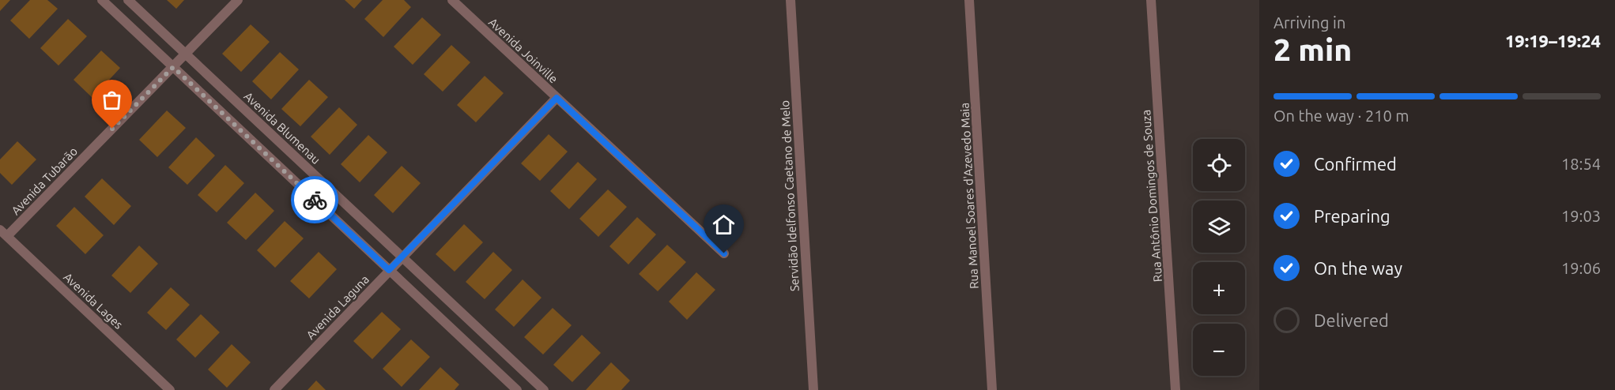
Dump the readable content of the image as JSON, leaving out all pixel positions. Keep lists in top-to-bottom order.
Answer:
{
  "streets": {
    "street": [
      "Avenida Joinville",
      "Avenida Blumenau",
      "Avenida Tubarão",
      "Servidão Idelfonso Caetano de Melo",
      "Rua Manoel Soares d'Azevedo Maia",
      "Rua Antônio Domingos de Souza",
      "Avenida Lages",
      "Avenida Laguna"
    ]
  },
  "crossings": [
    ["Avenida Joinville", "Avenida Laguna"],
    ["Avenida Blumenau", "Avenida Tubarão"],
    ["Avenida Blumenau", "Avenida Laguna"],
    ["Avenida Tubarão", "Avenida Lages"]
  ],
  "page": {
    "heading": ["2 min", "Arriving in", "19:19–19:24"],
    "bar": "On the way · 210 m",
    "list": [
      ["Confirmed", "18:54"],
      ["Preparing", "19:03"],
      ["On the way", "19:06"],
      "Delivered"
    ],
    "map_buttons": ["+", "−"]
  }
}
